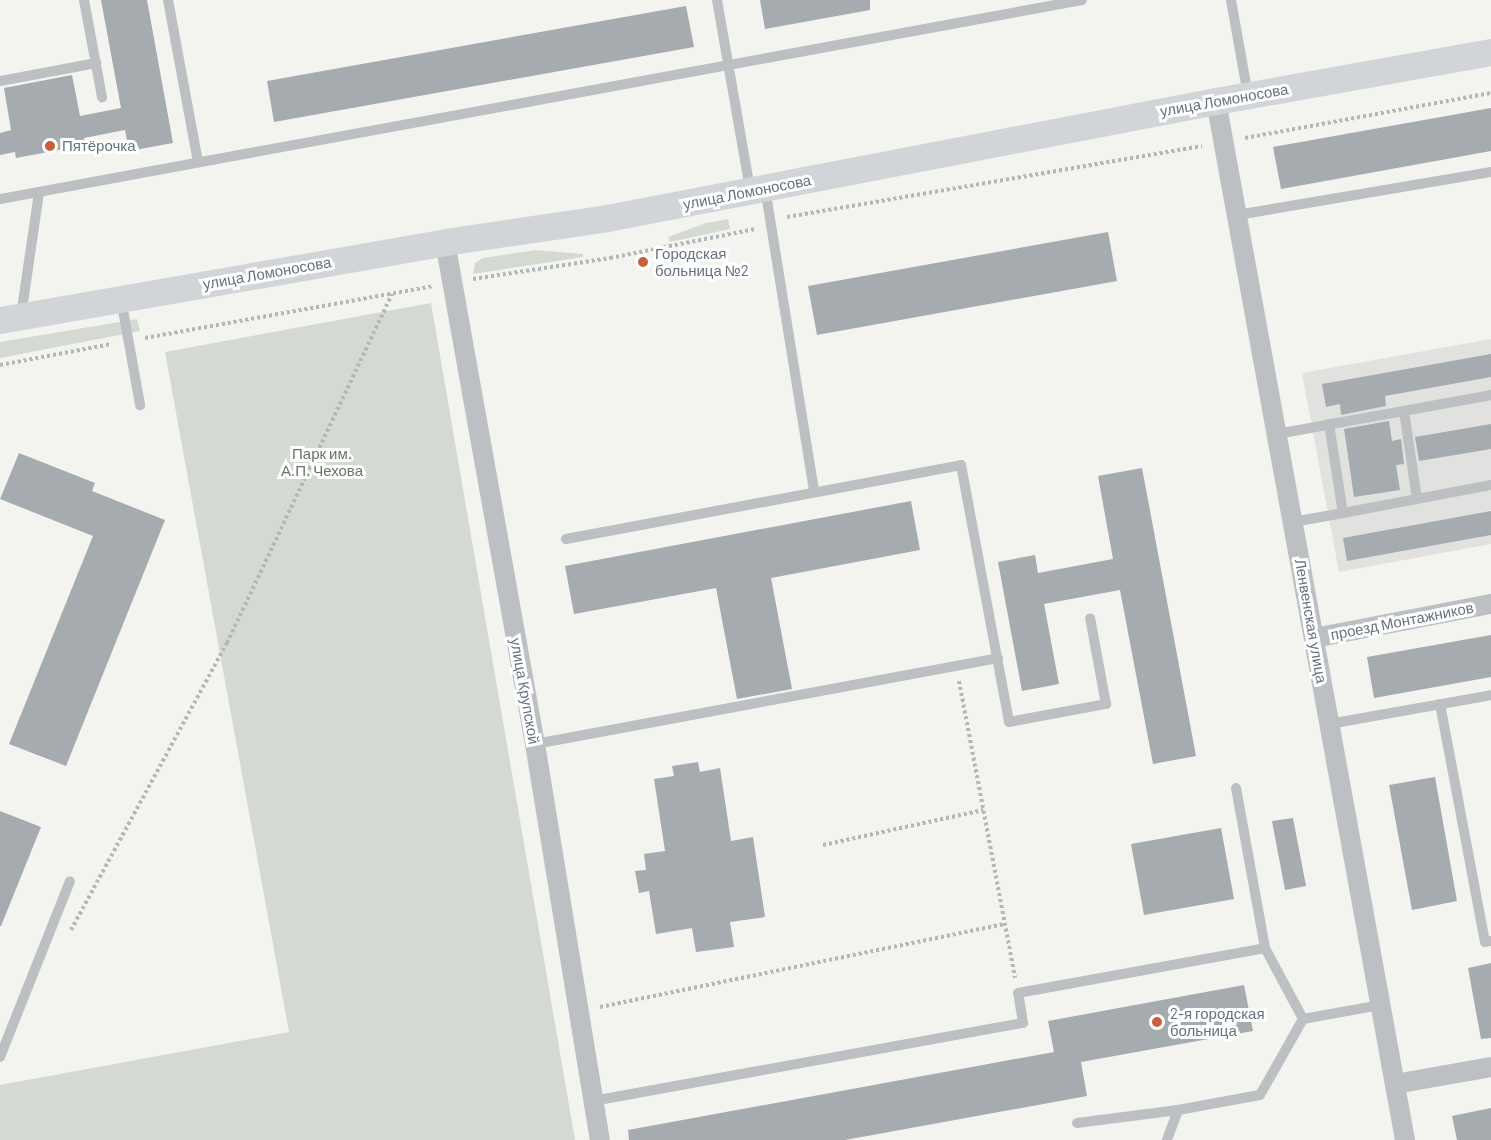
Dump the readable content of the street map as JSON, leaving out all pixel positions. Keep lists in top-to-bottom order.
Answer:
{
  "streets": {
    "main road": ["улица Ломоносова"],
    "street": ["Ленвенская улица", "проезд Монтажников", "улица Крупской"]
  },
  "crossings": [
    ["улица Ломоносова", "Ленвенская улица"],
    ["улица Ломоносова", "улица Крупской"],
    ["Ленвенская улица", "проезд Монтажников"]
  ],
  "parks": ["Парк им. А.П. Чехова"],
  "places": ["Пятёрочка", "Городская больница №2", "2-я городская больница"]
}
